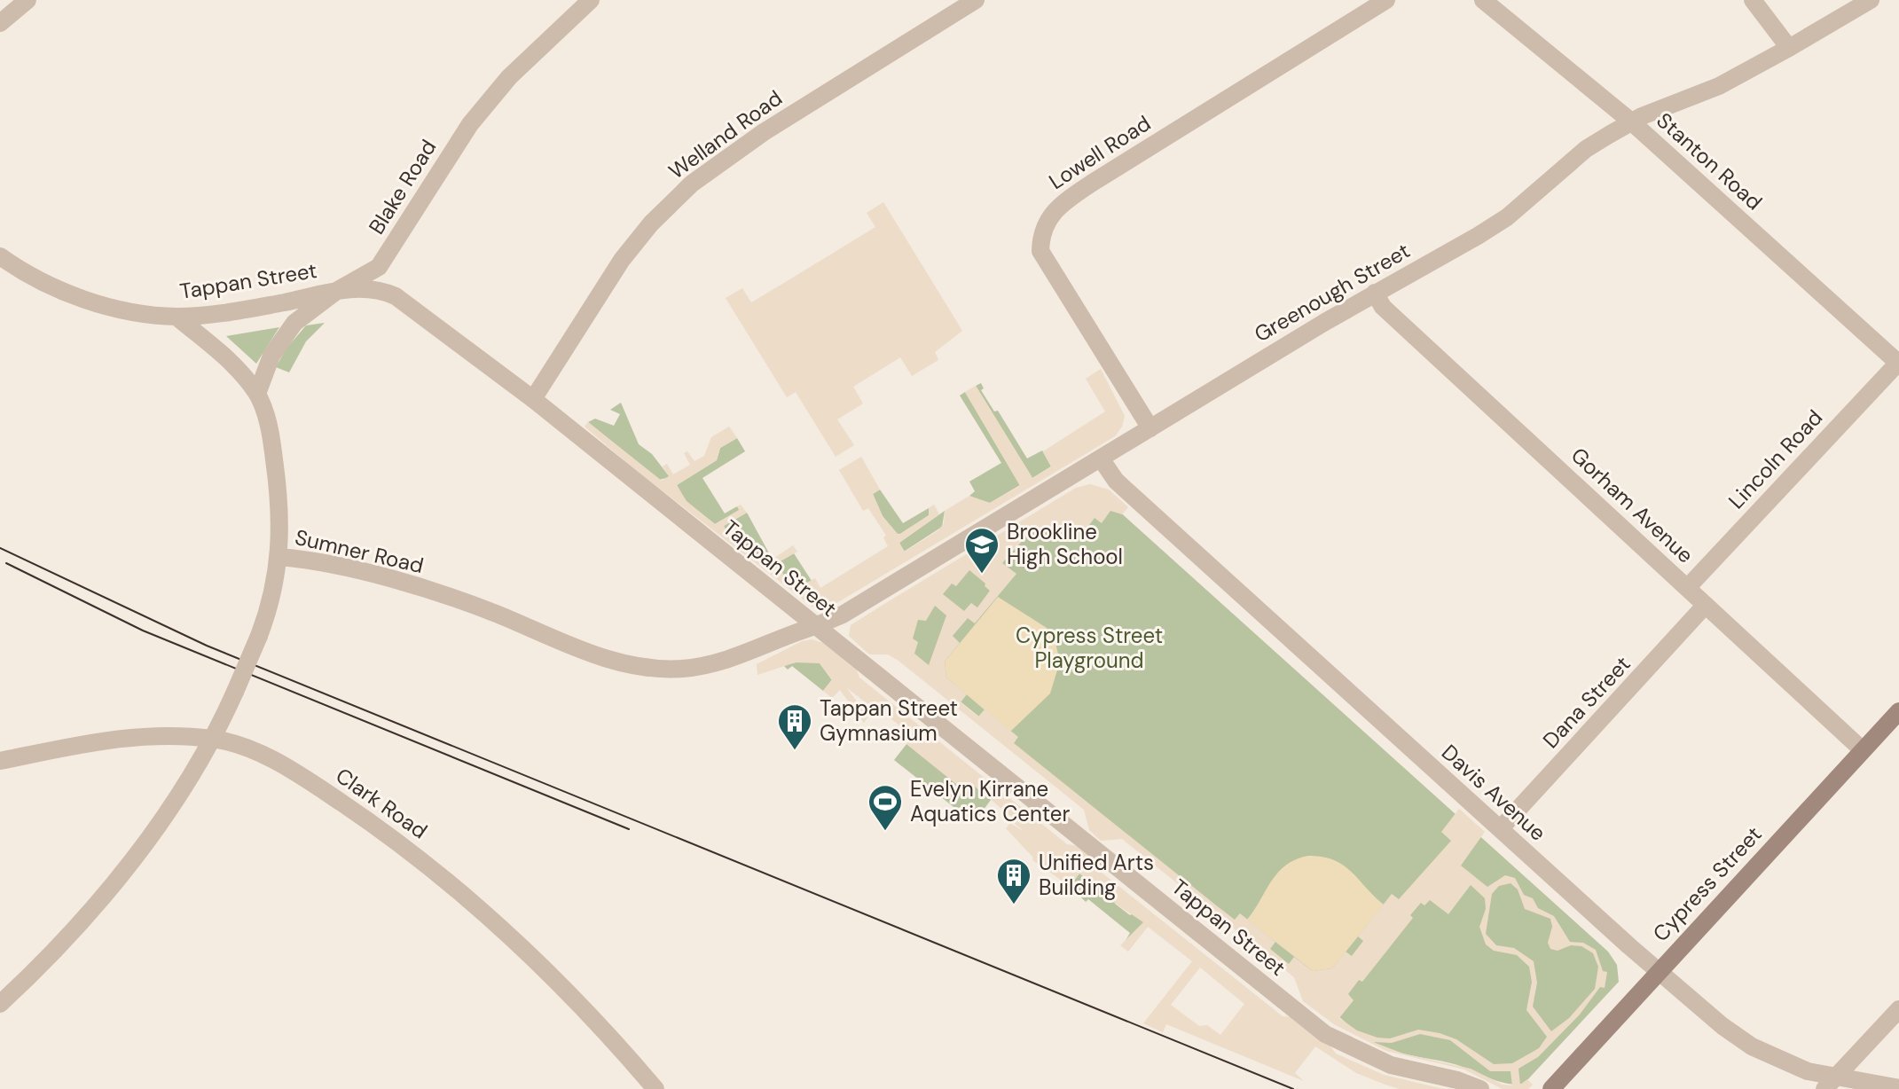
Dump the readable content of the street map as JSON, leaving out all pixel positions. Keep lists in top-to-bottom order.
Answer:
{
  "streets": {
    "main road": ["Cypress Street"],
    "street": [
      "Welland Road",
      "Lowell Road",
      "Stanton Road",
      "Blake Road",
      "Tappan Street",
      "Greenough Street",
      "Lincoln Road",
      "Gorham Avenue",
      "Sumner Road",
      "Dana Street",
      "Davis Avenue",
      "Clark Road"
    ]
  },
  "crossings": [
    ["Welland Road", "Tappan Street"],
    ["Lowell Road", "Greenough Street"],
    ["Stanton Road", "Greenough Street"],
    ["Stanton Road", "Lincoln Road"],
    ["Blake Road", "Tappan Street"],
    ["Tappan Street", "Greenough Street"],
    ["Tappan Street", "Sumner Road"],
    ["Greenough Street", "Gorham Avenue"],
    ["Greenough Street", "Sumner Road"],
    ["Greenough Street", "Davis Avenue"],
    ["Lincoln Road", "Gorham Avenue"],
    ["Gorham Avenue", "Dana Street"],
    ["Gorham Avenue", "Cypress Street"],
    ["Sumner Road", "Clark Road"],
    ["Dana Street", "Davis Avenue"],
    ["Davis Avenue", "Cypress Street"]
  ],
  "parks": ["Cypress Street Playground"],
  "places": {
    "school or university": ["Brookline High School"],
    "building": ["Tappan Street Gymnasium", "Unified Arts Building"],
    "sports": ["Evelyn Kirrane Aquatics Center"]
  }
}
